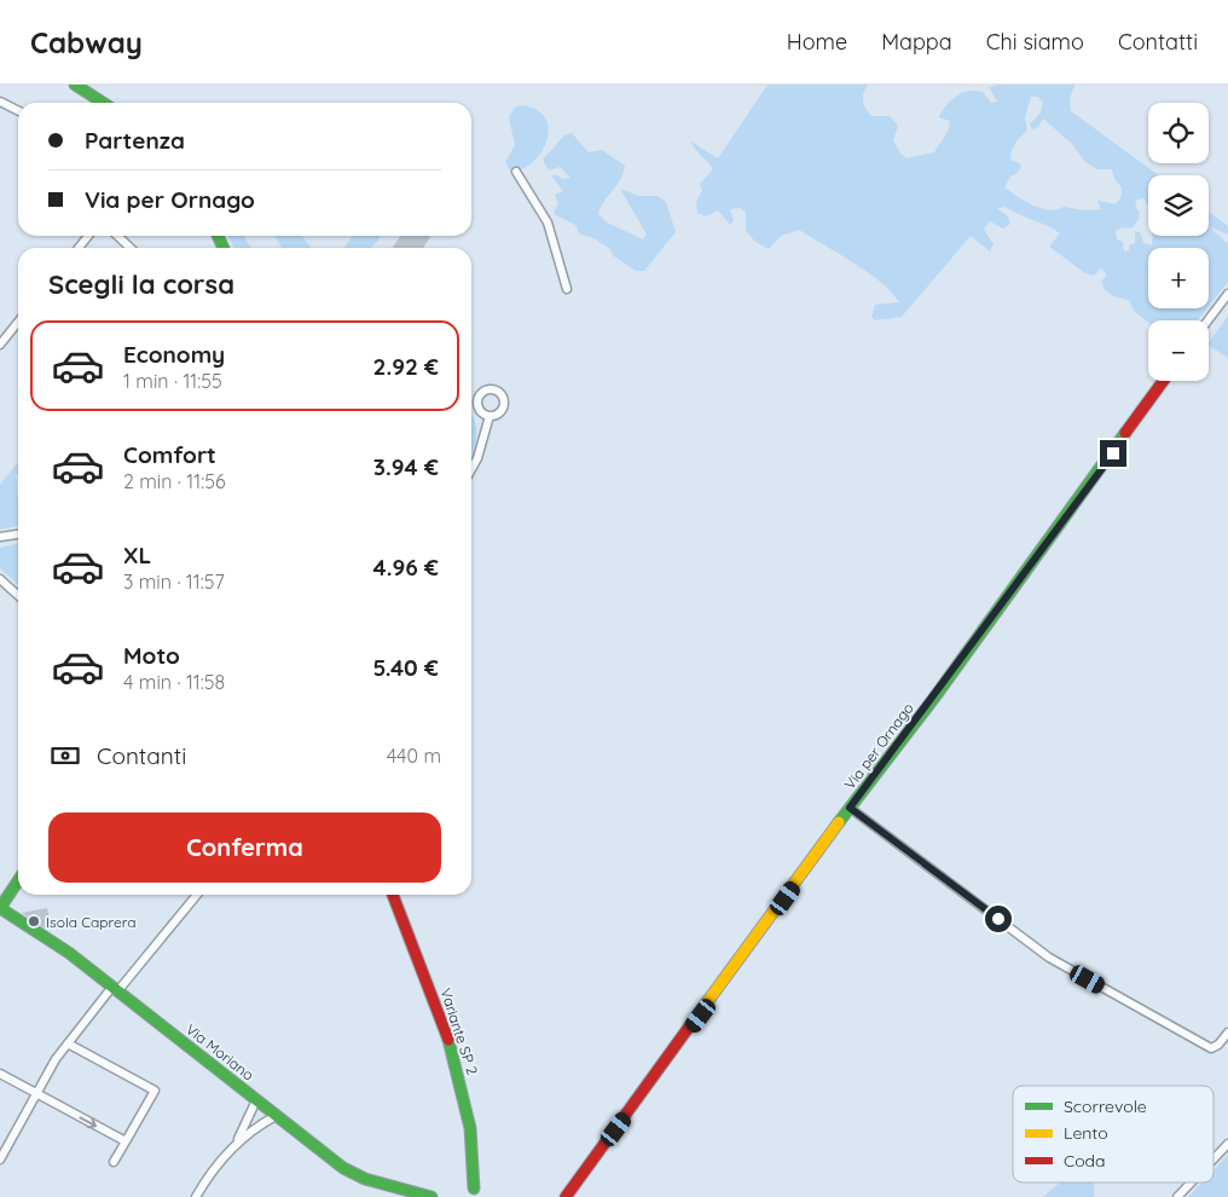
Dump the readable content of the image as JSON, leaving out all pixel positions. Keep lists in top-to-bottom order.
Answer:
{
  "streets": {
    "street": ["Via per Ornago", "Variante SP 2", "Via Moriano"]
  },
  "places": ["Isola Caprera"],
  "legend": ["Scorrevole", "Lento", "Coda"],
  "page": {
    "header": "Cabway",
    "nav": [
      "Home",
      "Mappa",
      "Chi siamo",
      "Contatti"
    ],
    "map_buttons": ["+", "−"],
    "banner": ["Partenza", "Via per Ornago"],
    "heading": "Scegli la corsa",
    "list": [
      {
        "name": "Economy",
        "note": "1 min · 11:55",
        "value": "2.92 €"
      },
      {
        "name": "Comfort",
        "note": "2 min · 11:56",
        "value": "3.94 €"
      },
      {
        "name": "XL",
        "note": "3 min · 11:57",
        "value": "4.96 €"
      },
      {
        "name": "Moto",
        "note": "4 min · 11:58",
        "value": "5.40 €"
      }
    ],
    "pay": ["Contanti", "440 m"],
    "buttons": "Conferma"
  }
}
